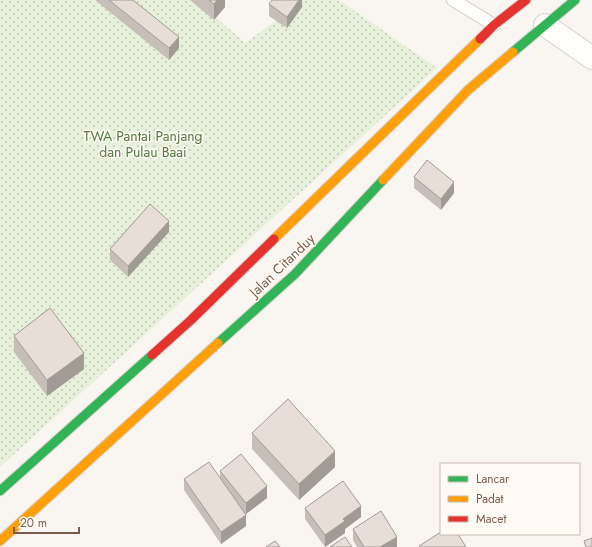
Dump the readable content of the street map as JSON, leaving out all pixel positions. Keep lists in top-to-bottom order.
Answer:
{
  "streets": {
    "main road": ["Jalan Citanduy"]
  },
  "parks": ["TWA Pantai Panjang dan Pulau Baai"],
  "legend": ["Lancar", "Padat", "Macet"],
  "scale_bar": "20 m"
}
